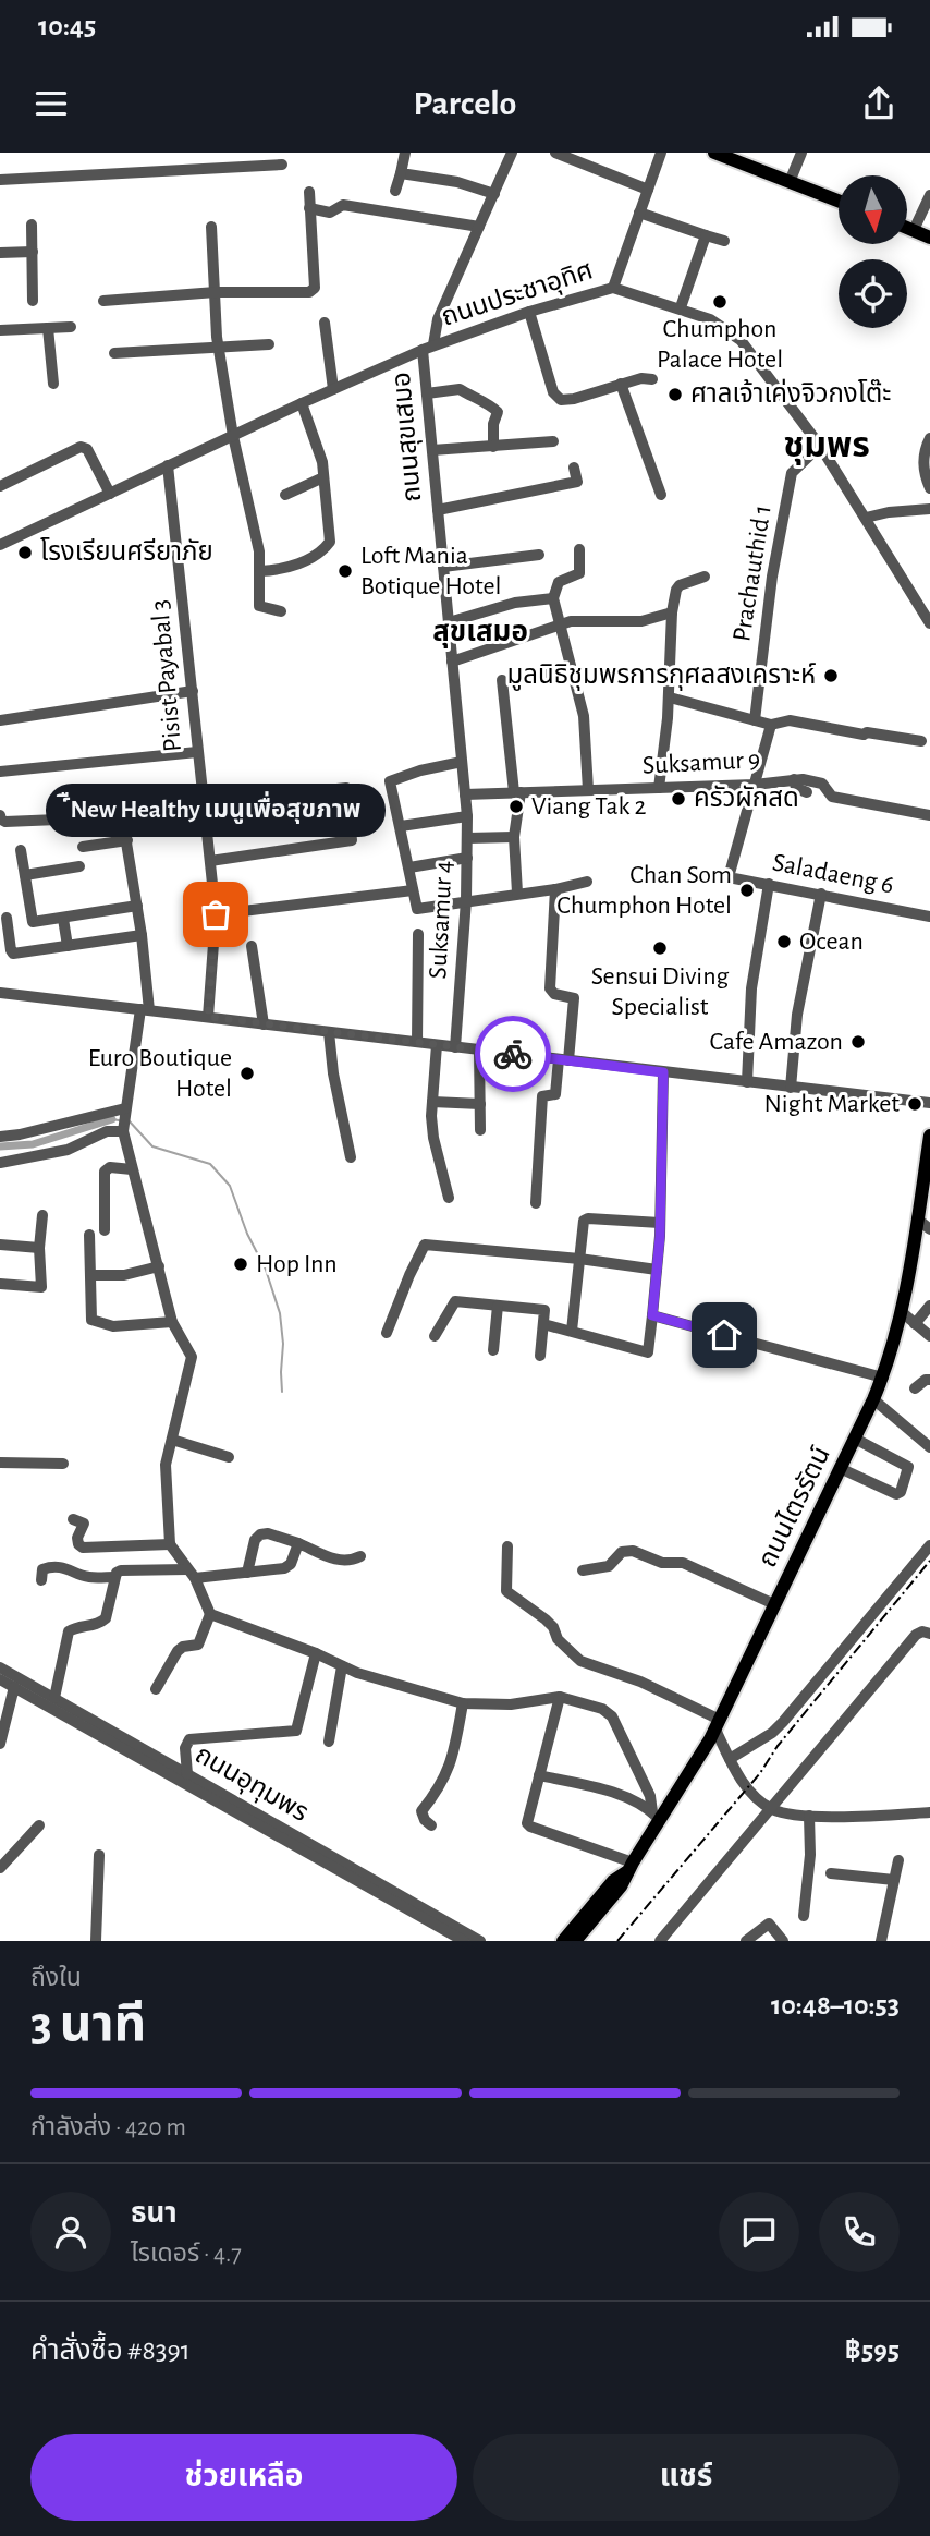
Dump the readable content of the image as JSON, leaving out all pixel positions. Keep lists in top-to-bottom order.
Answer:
{
  "streets": {
    "main road": ["ถนนไตรรัตน์"],
    "street": [
      "ถนนประชาอุทิศ",
      "ถนนสุขเสมอ",
      "Prachauthid 1",
      "Pisist Payabal 3",
      "Suksamur 9",
      "Saladaeng 6",
      "Suksamur 4",
      "ถนนอุทุมพร"
    ]
  },
  "crossings": [
    ["ถนนประชาอุทิศ", "ถนนสุขเสมอ"],
    ["ถนนประชาอุทิศ", "Prachauthid 1"],
    ["ถนนประชาอุทิศ", "Pisist Payabal 3"],
    ["ถนนสุขเสมอ", "Suksamur 9"],
    ["ถนนสุขเสมอ", "Suksamur 4"],
    ["Suksamur 9", "Saladaeng 6"],
    ["Suksamur 9", "Suksamur 4"]
  ],
  "districts": ["ชุมพร", "สุขเสมอ"],
  "places": [
    "Chumphon Palace Hotel",
    "ศาลเจ้าเค่งจิวกงโต๊ะ",
    "โรงเรียนศรียาภัย",
    "Loft Mania Botique Hotel",
    "มูลนิธิชุมพรการกุศลสงเคราะห์",
    "ครัวผักสด",
    "Viang Tak 2",
    "Chan Som Chumphon Hotel",
    "์ืNew Healthy เมนูเพื่อสุขภาพ",
    "Ocean",
    "Sensui Diving Specialist",
    "Cafe Amazon",
    "Euro Boutique Hotel",
    "Night Market",
    "Hop Inn"
  ],
  "north": "bottom",
  "page": {
    "status": "10:45",
    "header": "Parcelo",
    "bubble": "์ืNew Healthy เมนูเพื่อสุขภาพ",
    "heading": ["3 นาที", "ถึงใน", "10:48–10:53"],
    "panel": [
      "ธนา",
      "ไรเดอร์ · 4.7",
      "คำสั่งซื้อ #8391",
      "฿595"
    ],
    "bar": "กำลังส่ง · 420 m",
    "buttons": ["ช่วยเหลือ", "แชร์"]
  }
}
